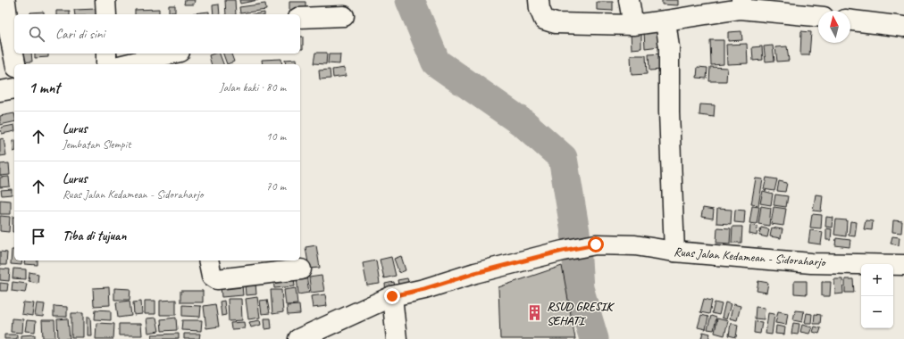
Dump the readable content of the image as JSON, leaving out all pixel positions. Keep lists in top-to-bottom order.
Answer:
{
  "streets": {
    "street": ["Ruas Jalan Kedamean - Sidoraharjo"]
  },
  "places": {
    "building": ["RSUD GRESIK SEHATI"]
  },
  "north": "top",
  "page": {
    "search": "Cari di sini",
    "heading": ["1 mnt", "Jalan kaki · 80 m"],
    "list": [
      ["Lurus", "Jembatan Slempit", "10 m"],
      ["Lurus", "Ruas Jalan Kedamean - Sidoraharjo", "70 m"],
      "Tiba di tujuan"
    ],
    "map_buttons": ["+", "−"]
  }
}
